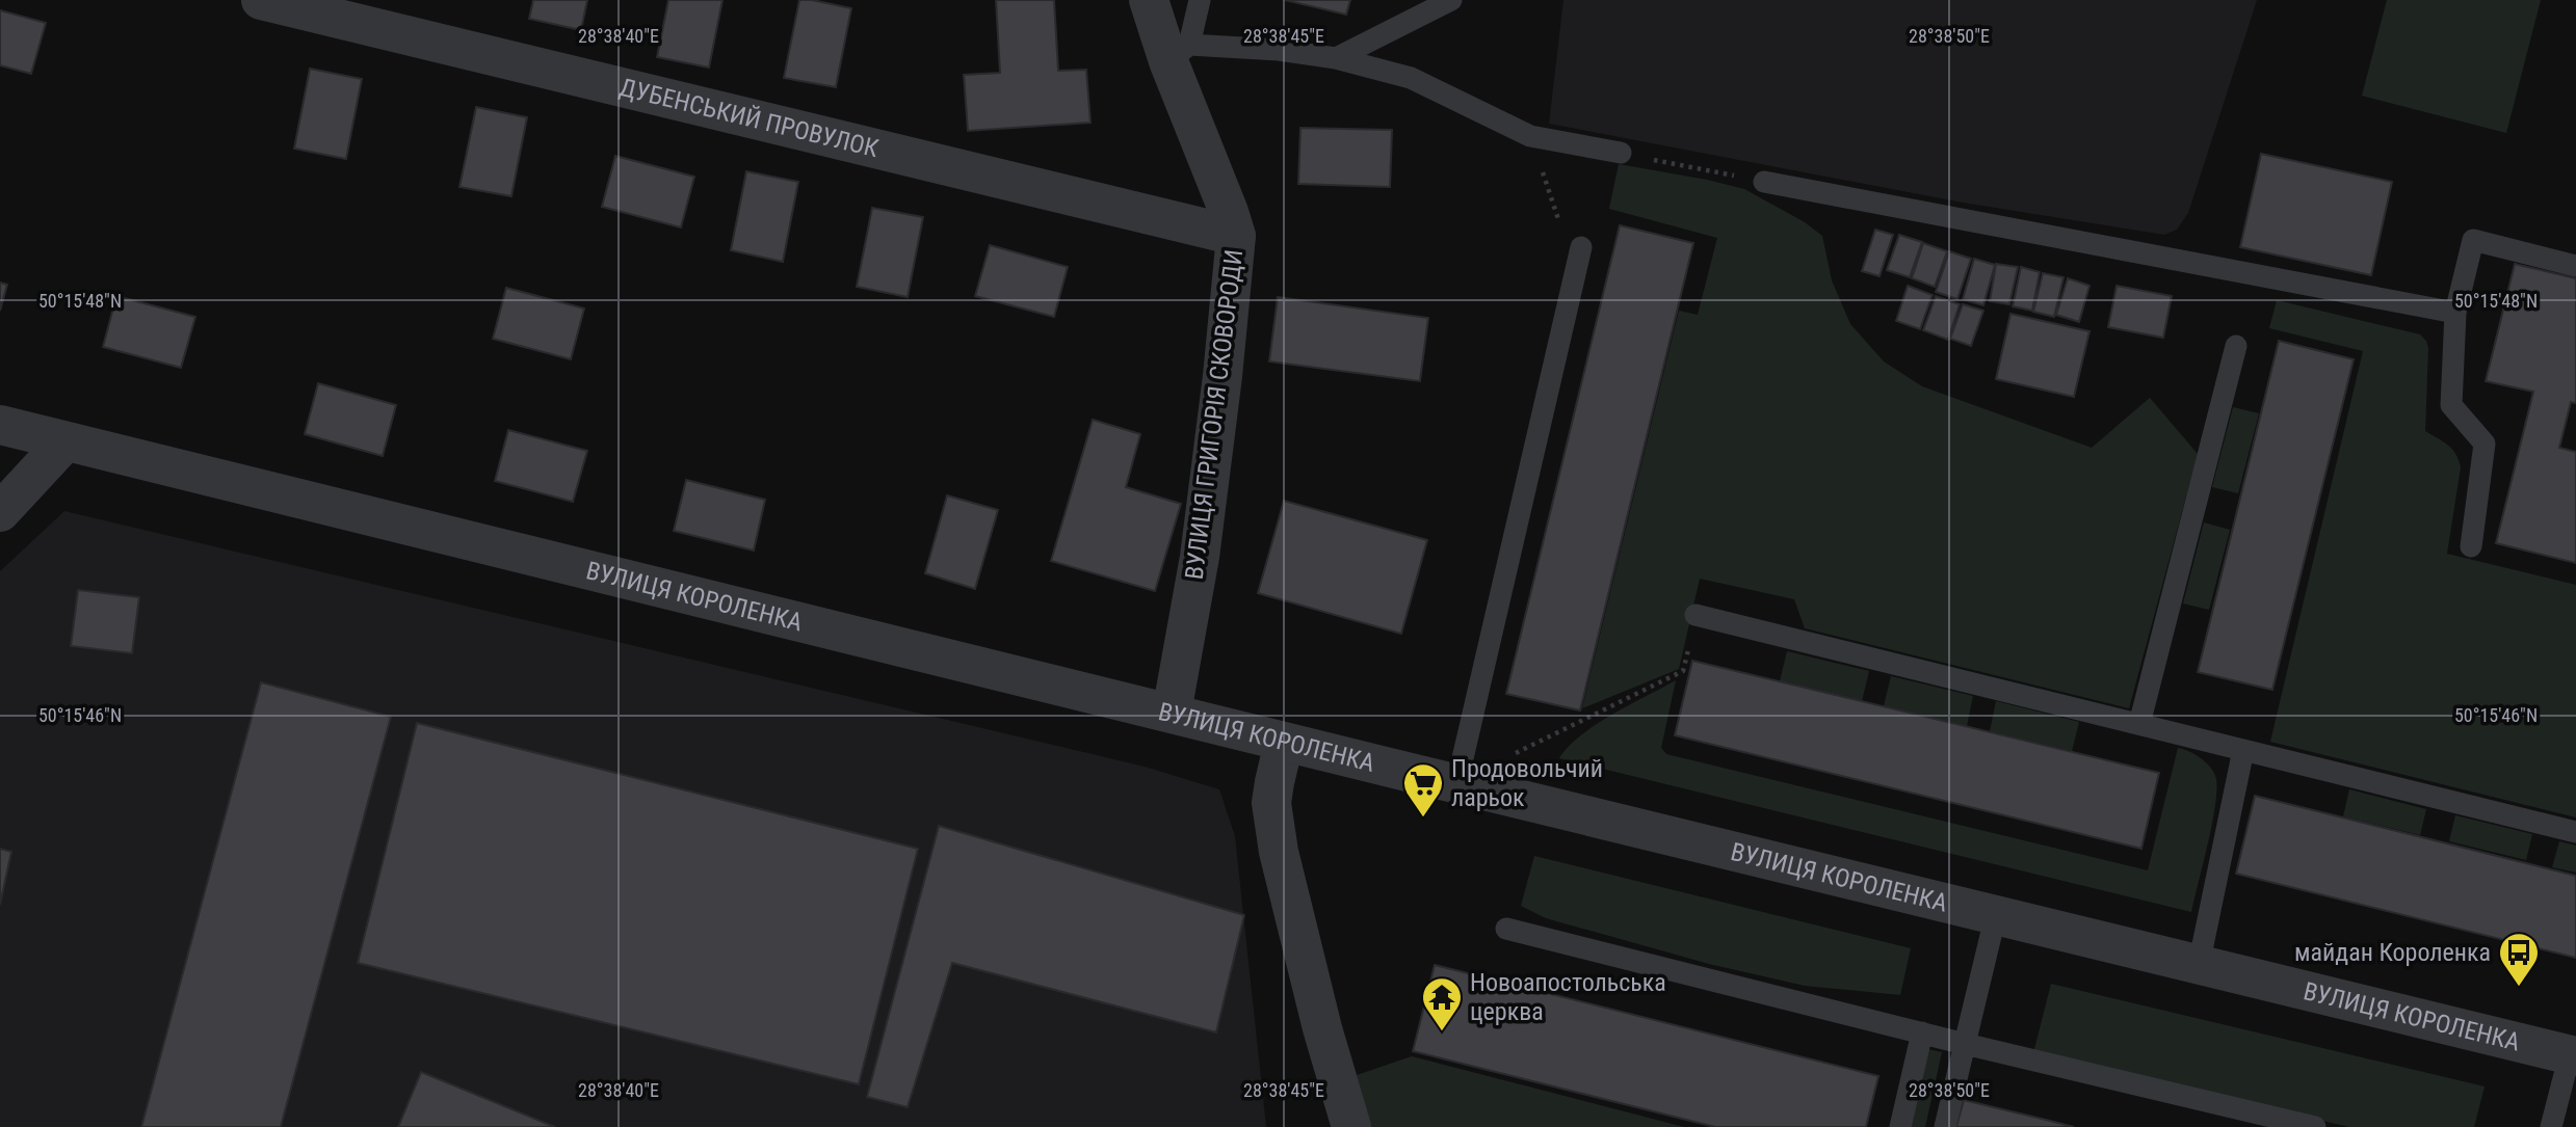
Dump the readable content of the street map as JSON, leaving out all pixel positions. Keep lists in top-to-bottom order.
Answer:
{
  "streets": {
    "street": ["ДУБЕНСЬКИЙ ПРОВУЛОК", "ВУЛИЦЯ ГРИГОРІЯ СКОВОРОДИ", "ВУЛИЦЯ КОРОЛЕНКА"]
  },
  "crossings": [
    ["ДУБЕНСЬКИЙ ПРОВУЛОК", "ВУЛИЦЯ ГРИГОРІЯ СКОВОРОДИ"],
    ["ВУЛИЦЯ ГРИГОРІЯ СКОВОРОДИ", "ВУЛИЦЯ КОРОЛЕНКА"]
  ],
  "places": {
    "supermarket": ["Продовольчий ларьок"],
    "bus stop": ["майдан Короленка"],
    "temple": ["Новоапостольська церква"]
  },
  "coordinates": [
    "28°38'40\"E",
    "28°38'45\"E",
    "28°38'50\"E",
    "50°15'48\"N",
    "50°15'46\"N"
  ]
}
